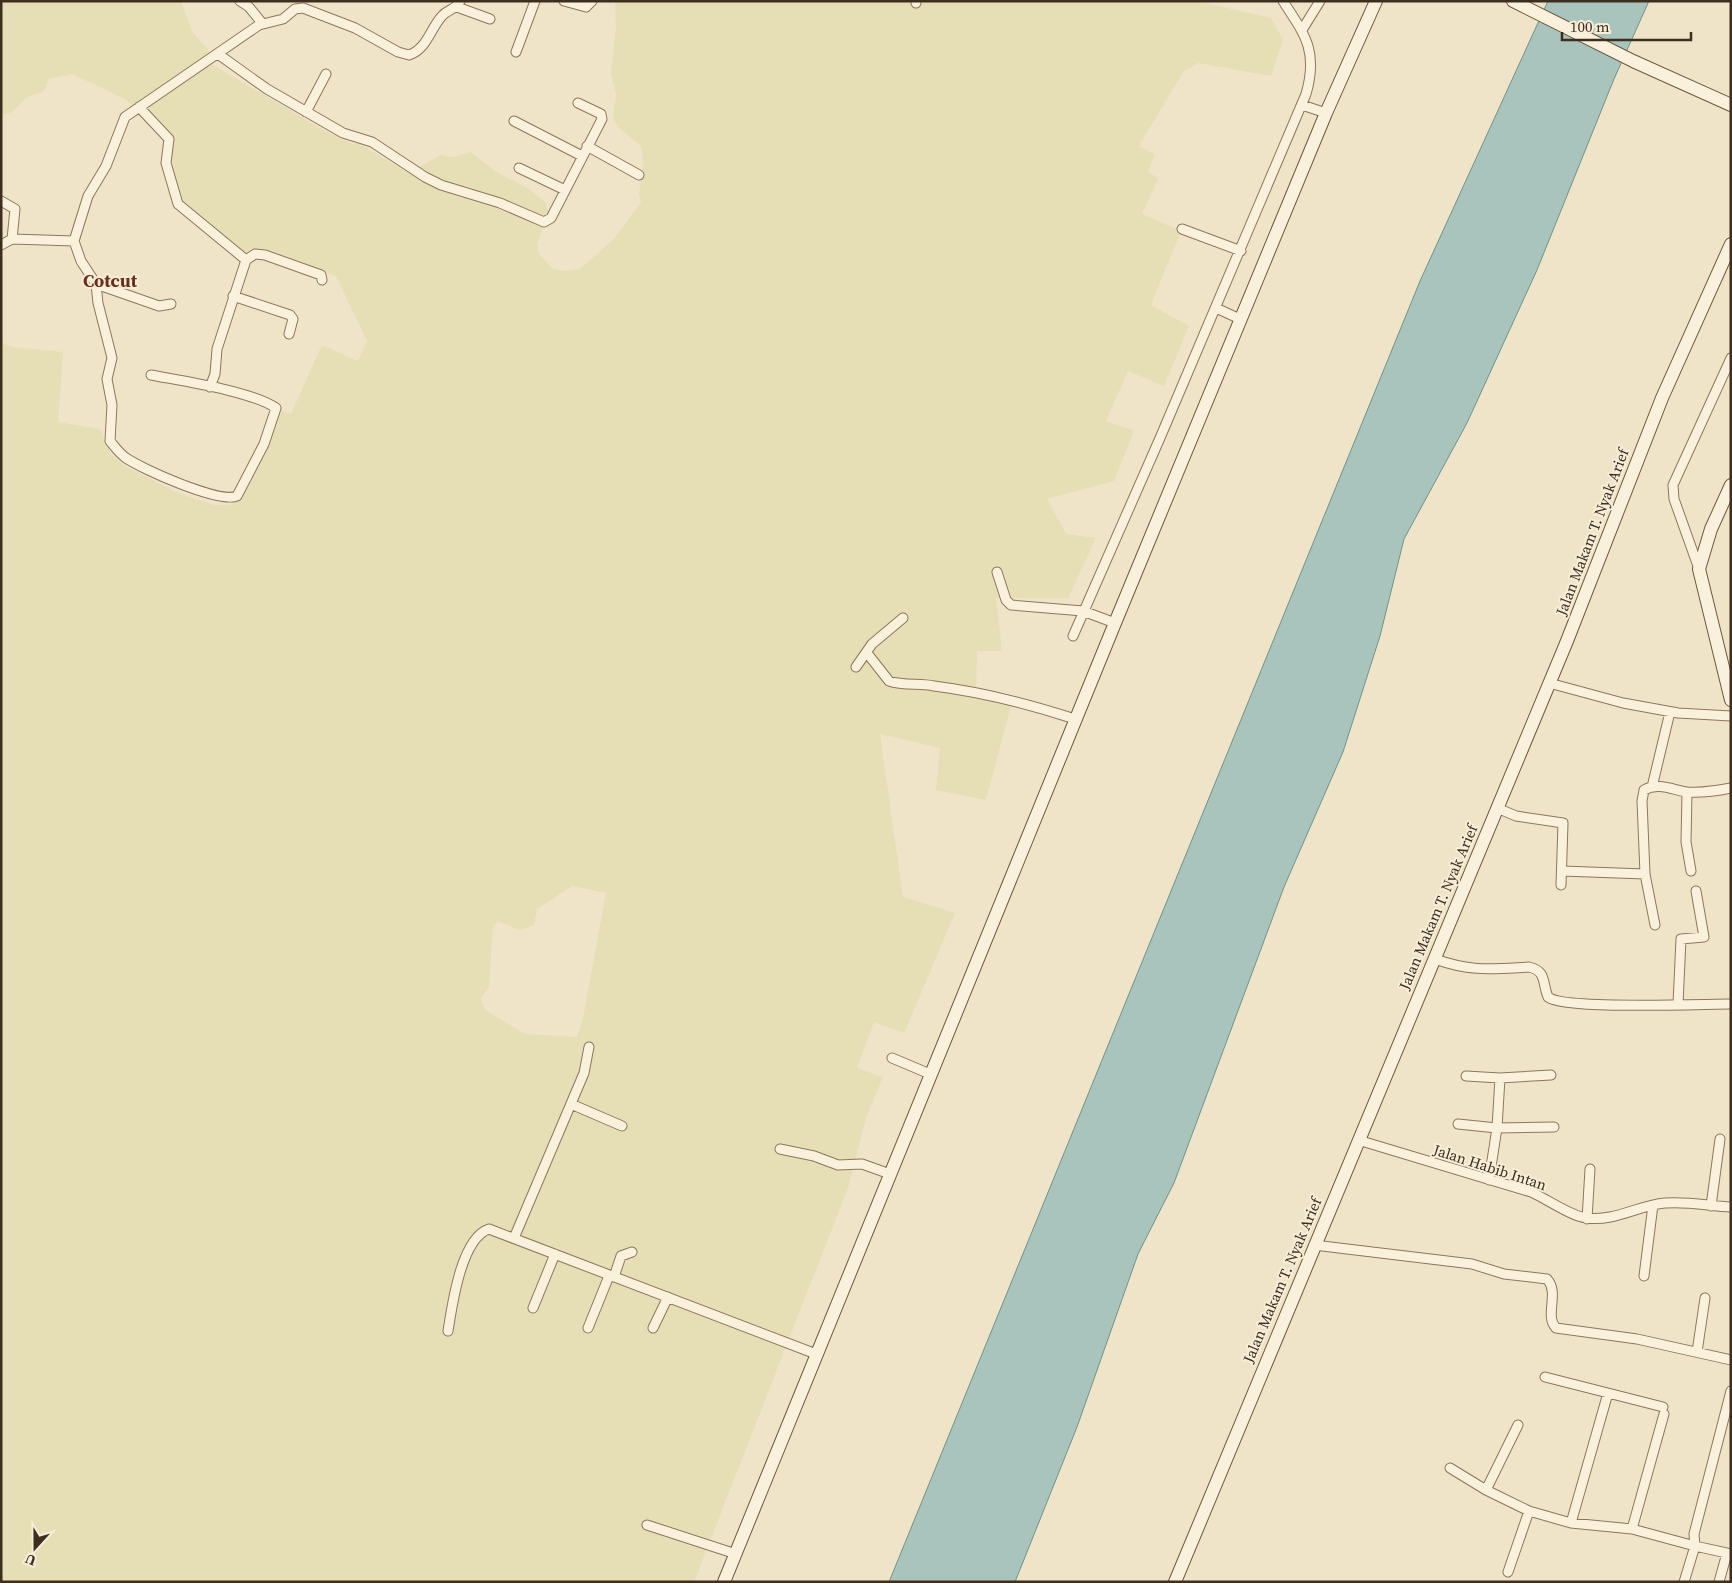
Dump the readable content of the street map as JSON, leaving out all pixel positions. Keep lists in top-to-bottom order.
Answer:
{
  "streets": {
    "street": ["Jalan Makam T. Nyak Arief", "Jalan Habib Intan"]
  },
  "crossings": [
    ["Jalan Makam T. Nyak Arief", "Jalan Habib Intan"]
  ],
  "districts": ["Cotcut"],
  "scale_bar": "100 m",
  "north": "bottom"
}
